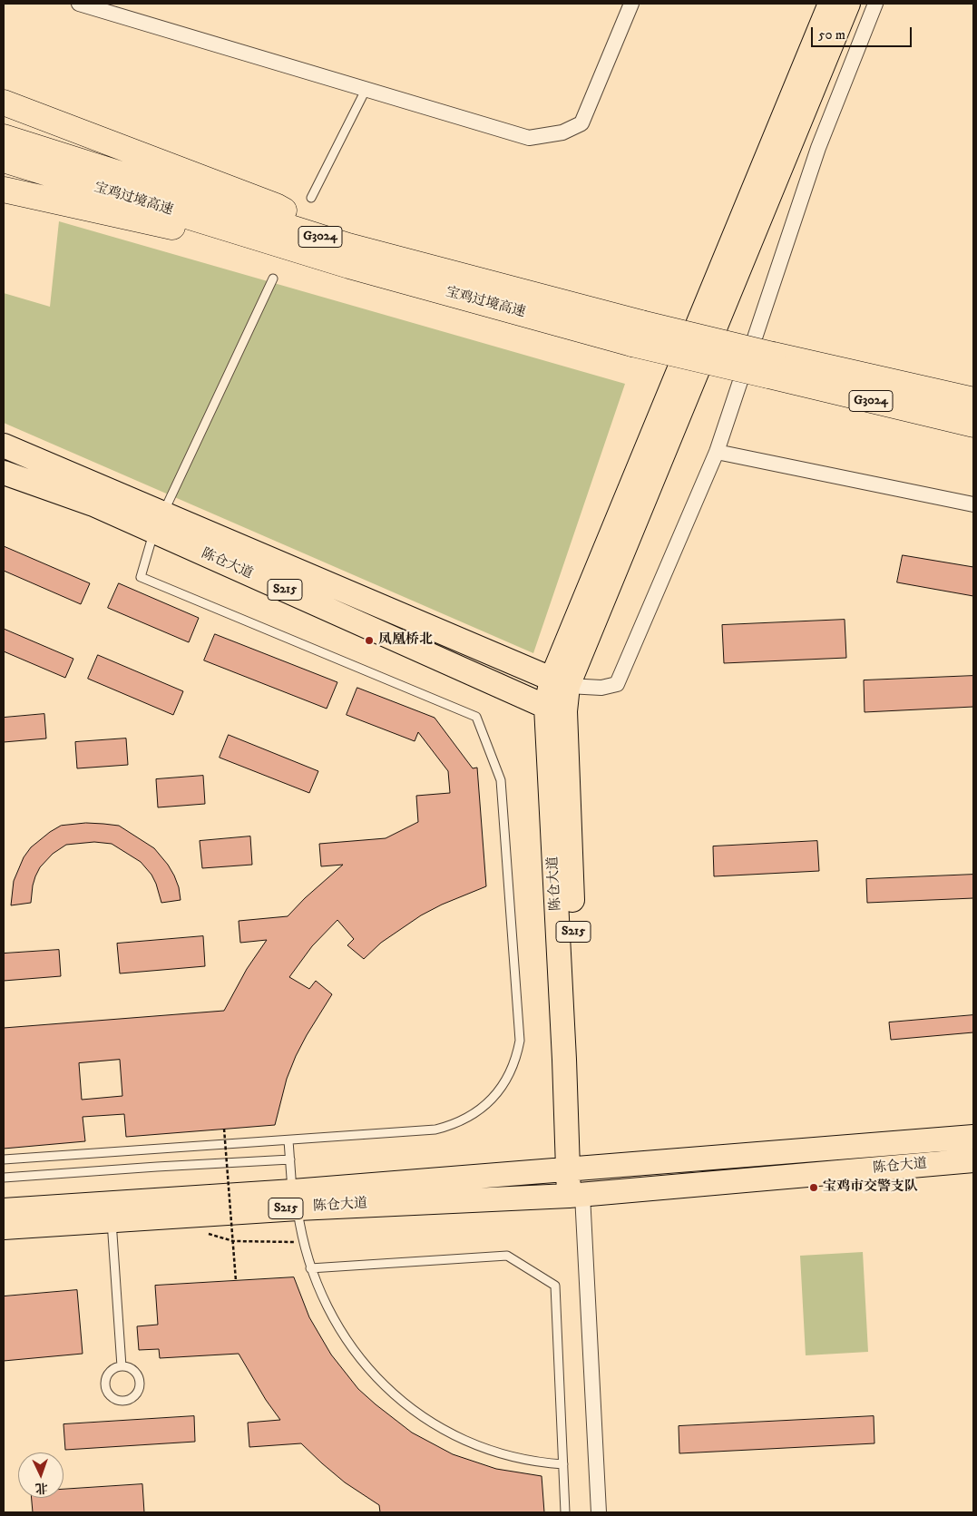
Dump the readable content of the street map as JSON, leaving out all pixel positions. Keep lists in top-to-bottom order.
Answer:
{
  "streets": {
    "highway": ["宝鸡过境高速", "G3024"],
    "main road": ["陈仓大道", "S215"]
  },
  "places": ["凤凰桥北", "宝鸡市交警支队"],
  "scale_bar": "50 m",
  "north": "bottom"
}
